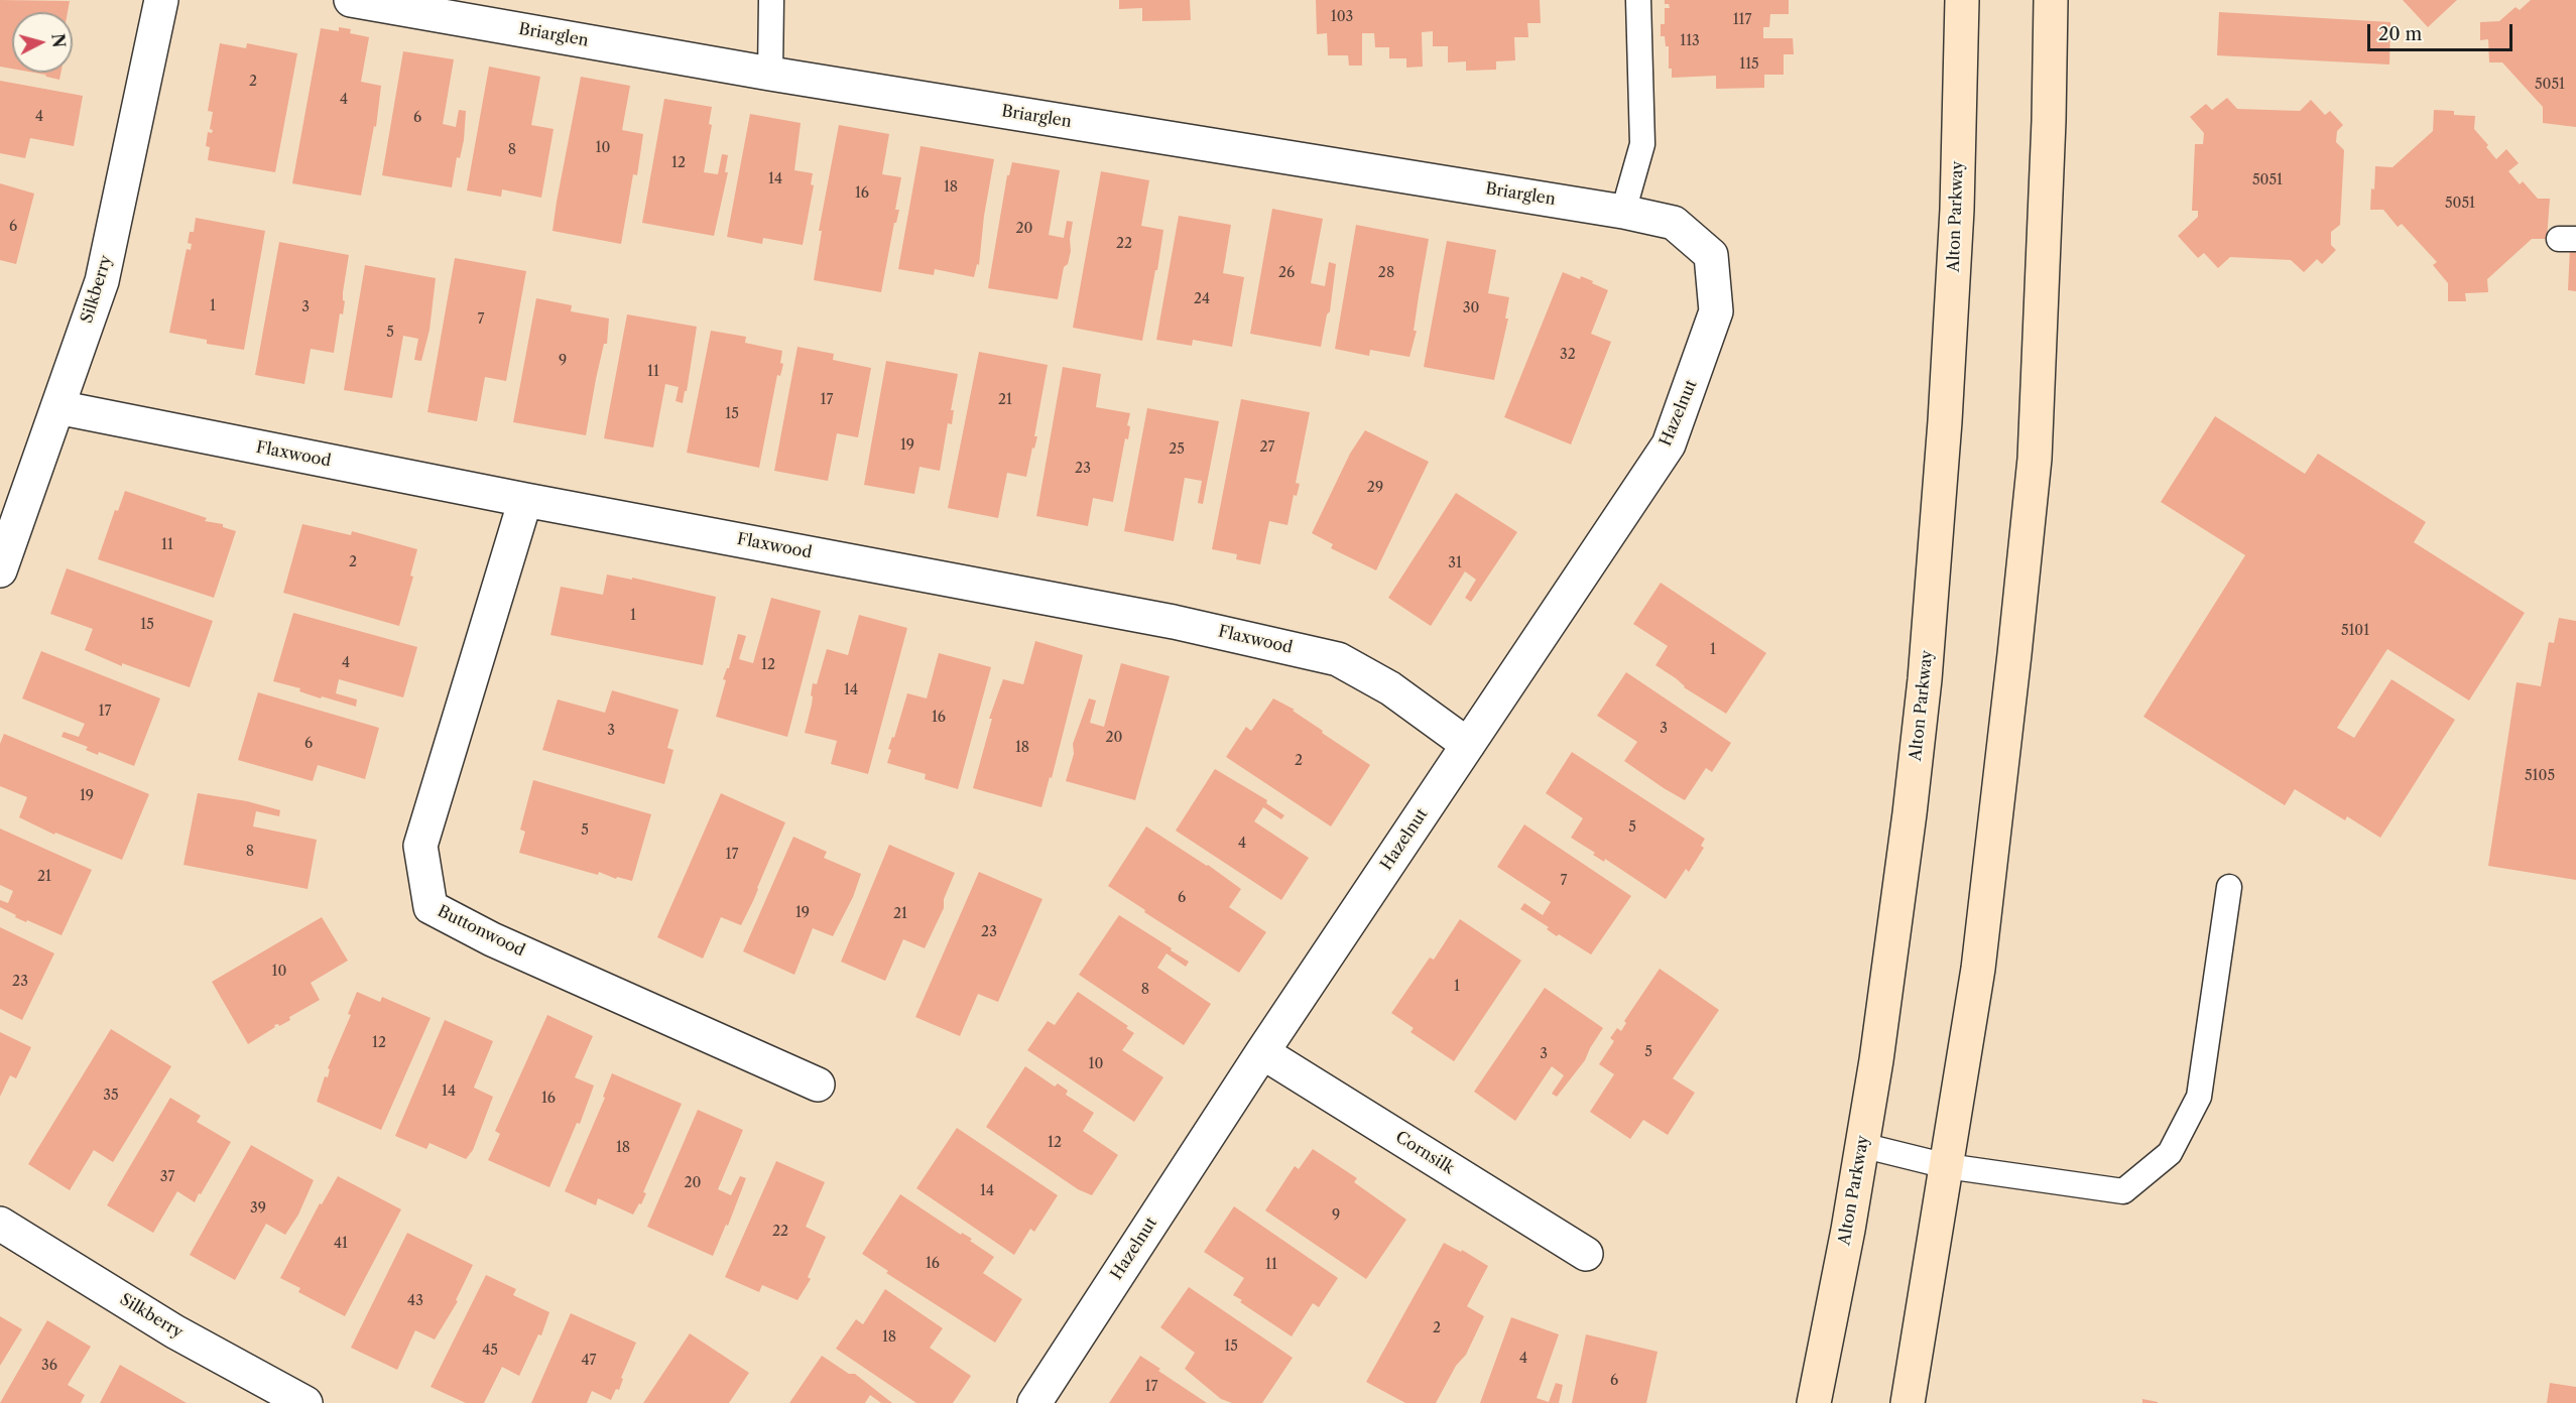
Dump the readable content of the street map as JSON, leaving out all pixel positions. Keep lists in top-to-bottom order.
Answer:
{
  "streets": {
    "main road": ["Alton Parkway"],
    "street": [
      "Briarglen",
      "Silkberry",
      "Hazelnut",
      "Flaxwood",
      "Buttonwood",
      "Cornsilk"
    ]
  },
  "crossings": [
    ["Briarglen", "Hazelnut"],
    ["Silkberry", "Flaxwood"],
    ["Hazelnut", "Flaxwood"],
    ["Hazelnut", "Cornsilk"],
    ["Flaxwood", "Buttonwood"]
  ],
  "house_numbers": [
    "103",
    "117",
    "113",
    "115",
    "2",
    "5051",
    "4",
    "4",
    "6",
    "10",
    "8",
    "12",
    "14",
    "5051",
    "18",
    "16",
    "5051",
    "6",
    "20",
    "22",
    "26",
    "28",
    "24",
    "1",
    "3",
    "30",
    "7",
    "5",
    "32",
    "9",
    "11",
    "17",
    "21",
    "15",
    "19",
    "27",
    "25",
    "23",
    "29",
    "11",
    "2",
    "31",
    "1",
    "15",
    "5101",
    "1",
    "4",
    "12",
    "14",
    "17",
    "16",
    "3",
    "3",
    "20",
    "6",
    "18",
    "2",
    "5105",
    "19",
    "5",
    "5",
    "4",
    "8",
    "17",
    "21",
    "7",
    "6",
    "19",
    "21",
    "23",
    "10",
    "23",
    "1",
    "8",
    "12",
    "5",
    "3",
    "10",
    "14",
    "35",
    "16",
    "12",
    "18",
    "37",
    "20",
    "14",
    "39",
    "9",
    "22",
    "41",
    "16",
    "11",
    "43",
    "2",
    "18",
    "15",
    "45",
    "4",
    "47",
    "36",
    "6",
    "17"
  ],
  "scale_bar": "20 m",
  "north": "right"
}
